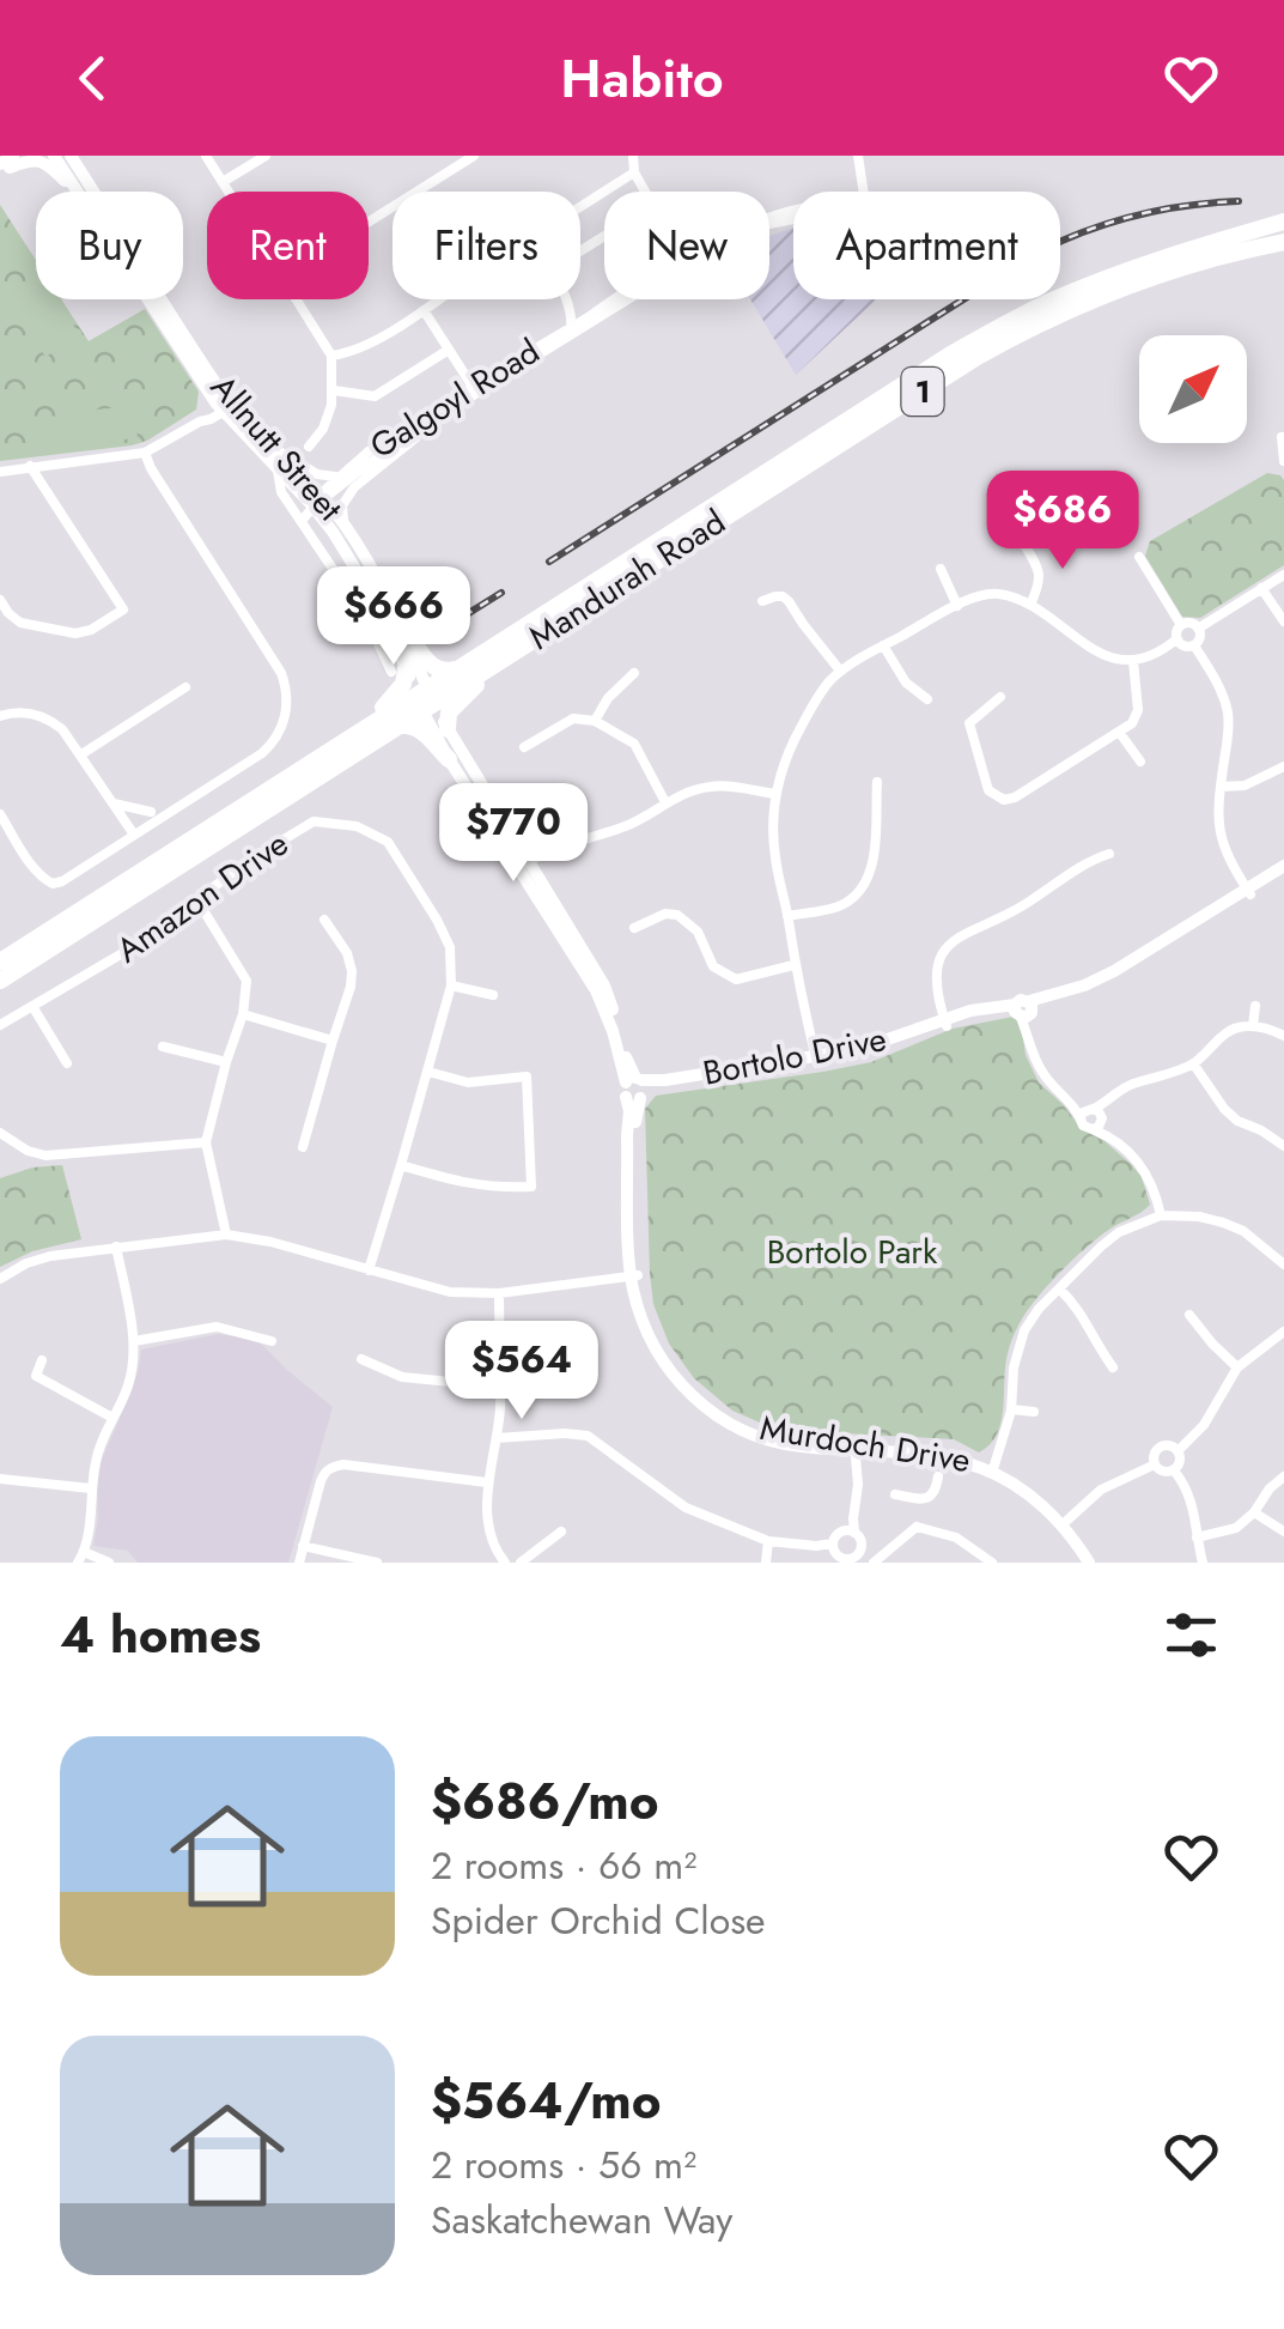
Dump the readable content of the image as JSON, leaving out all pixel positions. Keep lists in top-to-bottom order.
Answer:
{
  "streets": {
    "highway": ["1", "Mandurah Road"],
    "main road": ["Allnutt Street", "Bortolo Drive", "Murdoch Drive"],
    "street": ["Galgoyl Road", "Amazon Drive"]
  },
  "crossings": [
    ["1", "Mandurah Road"],
    ["Galgoyl Road", "Allnutt Street"],
    ["Allnutt Street", "Mandurah Road"],
    ["Allnutt Street", "Murdoch Drive"],
    ["Mandurah Road", "Murdoch Drive"],
    ["Bortolo Drive", "Murdoch Drive"]
  ],
  "parks": ["Bortolo Park"],
  "north": "top right",
  "page": {
    "header": "Habito",
    "chip": [
      "Buy",
      "Rent",
      "Filters",
      "New",
      "Apartment"
    ],
    "price": [
      "$686",
      "$666",
      "$770",
      "$564"
    ],
    "heading": "4 homes",
    "list": [
      {
        "name": "$686/mo",
        "note": "2 rooms · 66 m² · Spider Orchid Close"
      },
      {
        "name": "$564/mo",
        "note": "2 rooms · 56 m² · Saskatchewan Way"
      }
    ]
  }
}
